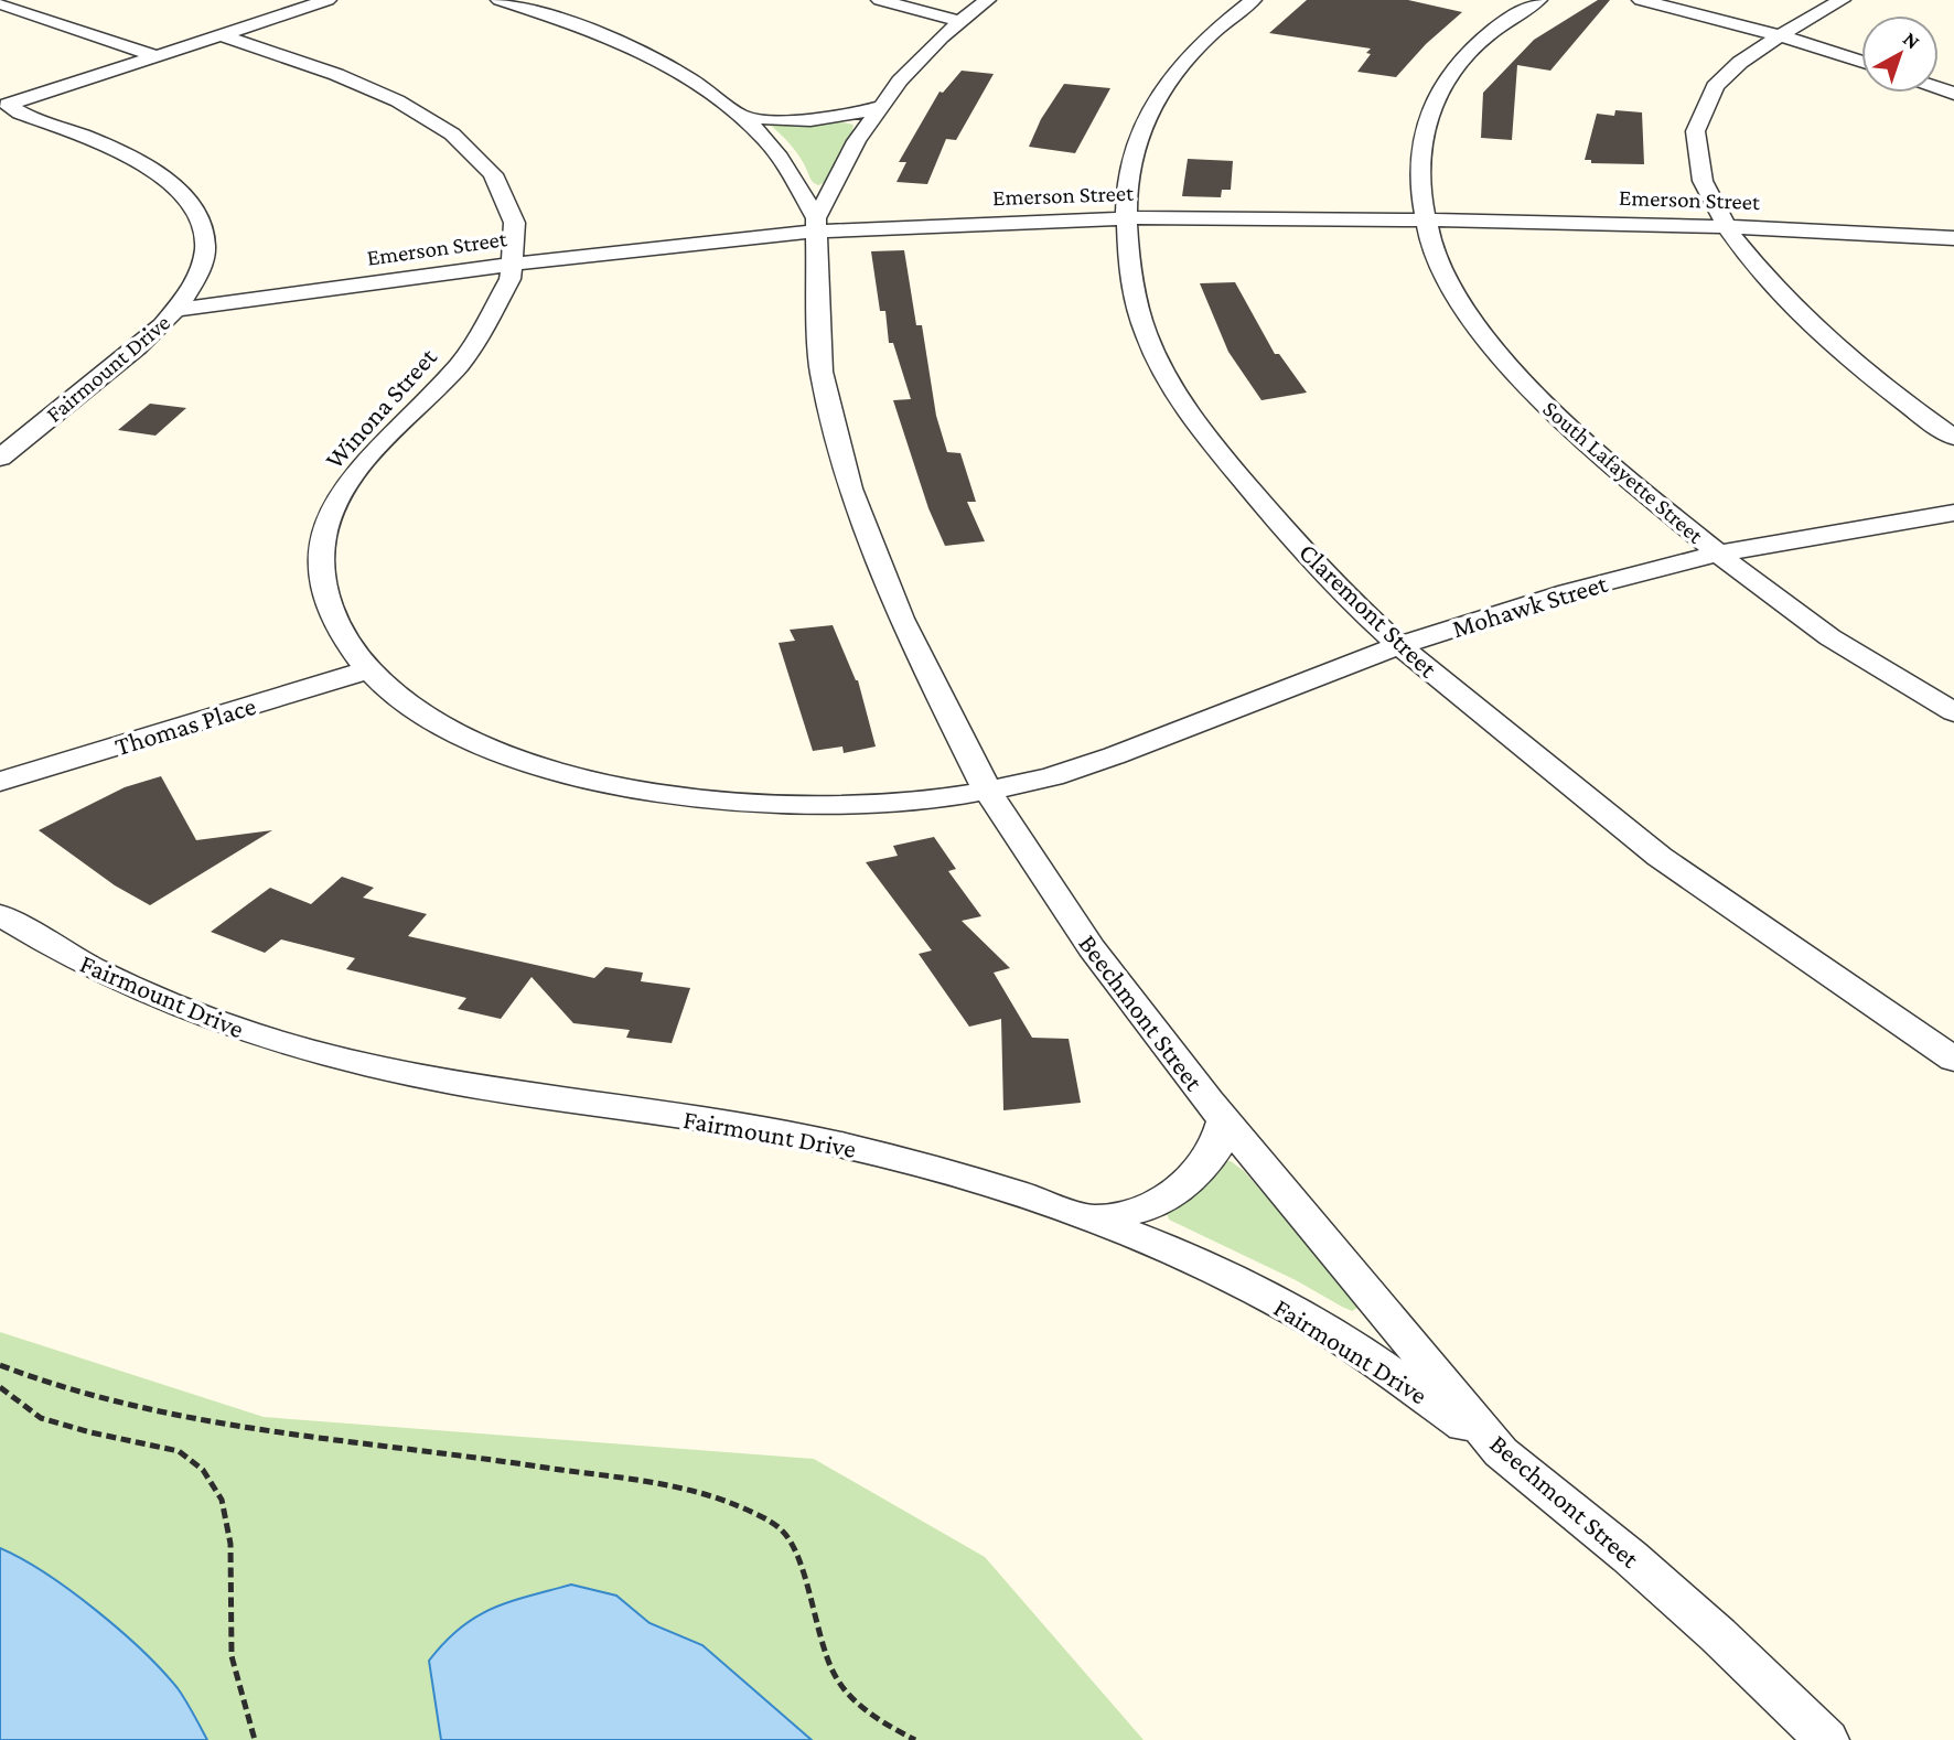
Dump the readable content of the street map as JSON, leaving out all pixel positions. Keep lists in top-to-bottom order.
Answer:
{
  "streets": {
    "street": [
      "Emerson Street",
      "Fairmount Drive",
      "Winona Street",
      "South Lafayette Street",
      "Mohawk Street",
      "Claremont Street",
      "Thomas Place",
      "Beechmont Street"
    ]
  },
  "crossings": [
    ["Emerson Street", "Fairmount Drive"],
    ["Emerson Street", "Winona Street"],
    ["Emerson Street", "South Lafayette Street"],
    ["Emerson Street", "Claremont Street"],
    ["Emerson Street", "Beechmont Street"],
    ["Fairmount Drive", "Beechmont Street"],
    ["Winona Street", "Mohawk Street"],
    ["Winona Street", "Thomas Place"],
    ["Winona Street", "Beechmont Street"],
    ["South Lafayette Street", "Mohawk Street"],
    ["Mohawk Street", "Claremont Street"],
    ["Mohawk Street", "Beechmont Street"]
  ],
  "north": "top right"
}
